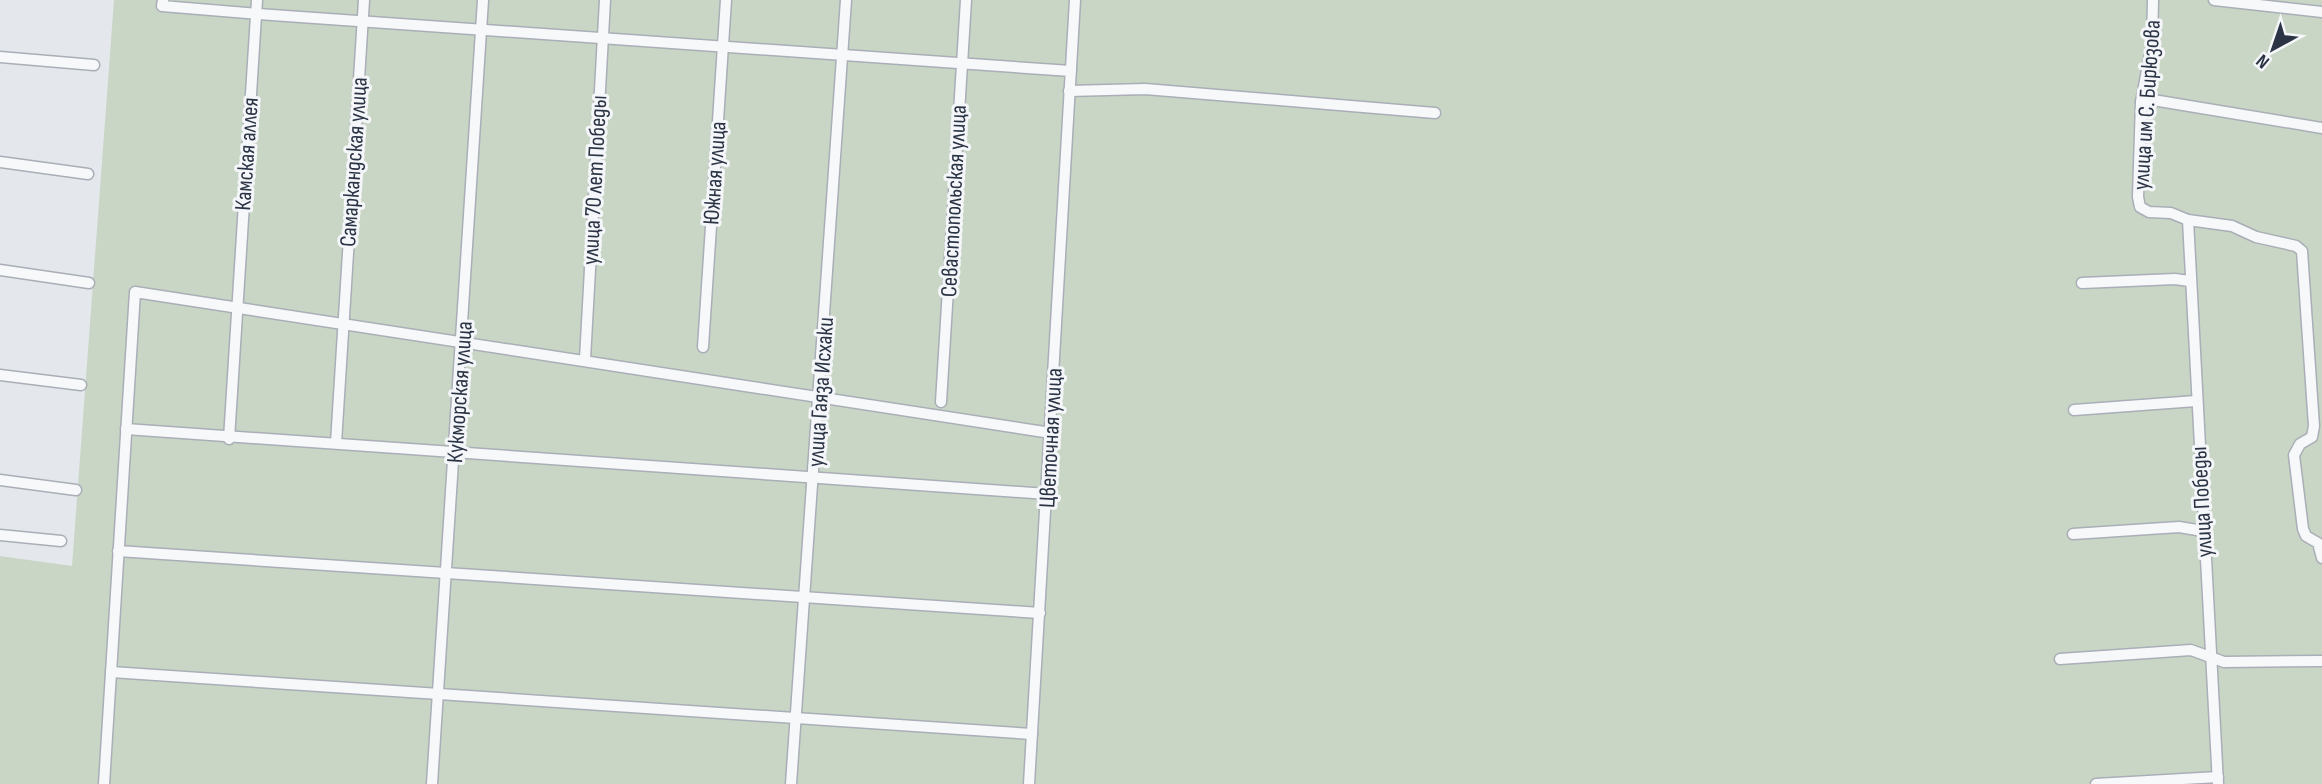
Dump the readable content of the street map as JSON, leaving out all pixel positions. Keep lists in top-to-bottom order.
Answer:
{
  "streets": {
    "street": [
      "улица им С. Бирюзова",
      "Камская аллея",
      "Самаркандская улица",
      "Южная улица",
      "улица 70 лет Победы",
      "Севастопольская улица",
      "Кукморская улица",
      "улица Гаяза Исхаки",
      "Цветочная улица",
      "улица Победы"
    ]
  },
  "crossings": [
    ["улица им С. Бирюзова", "улица Победы"]
  ],
  "north": "bottom left"
}
